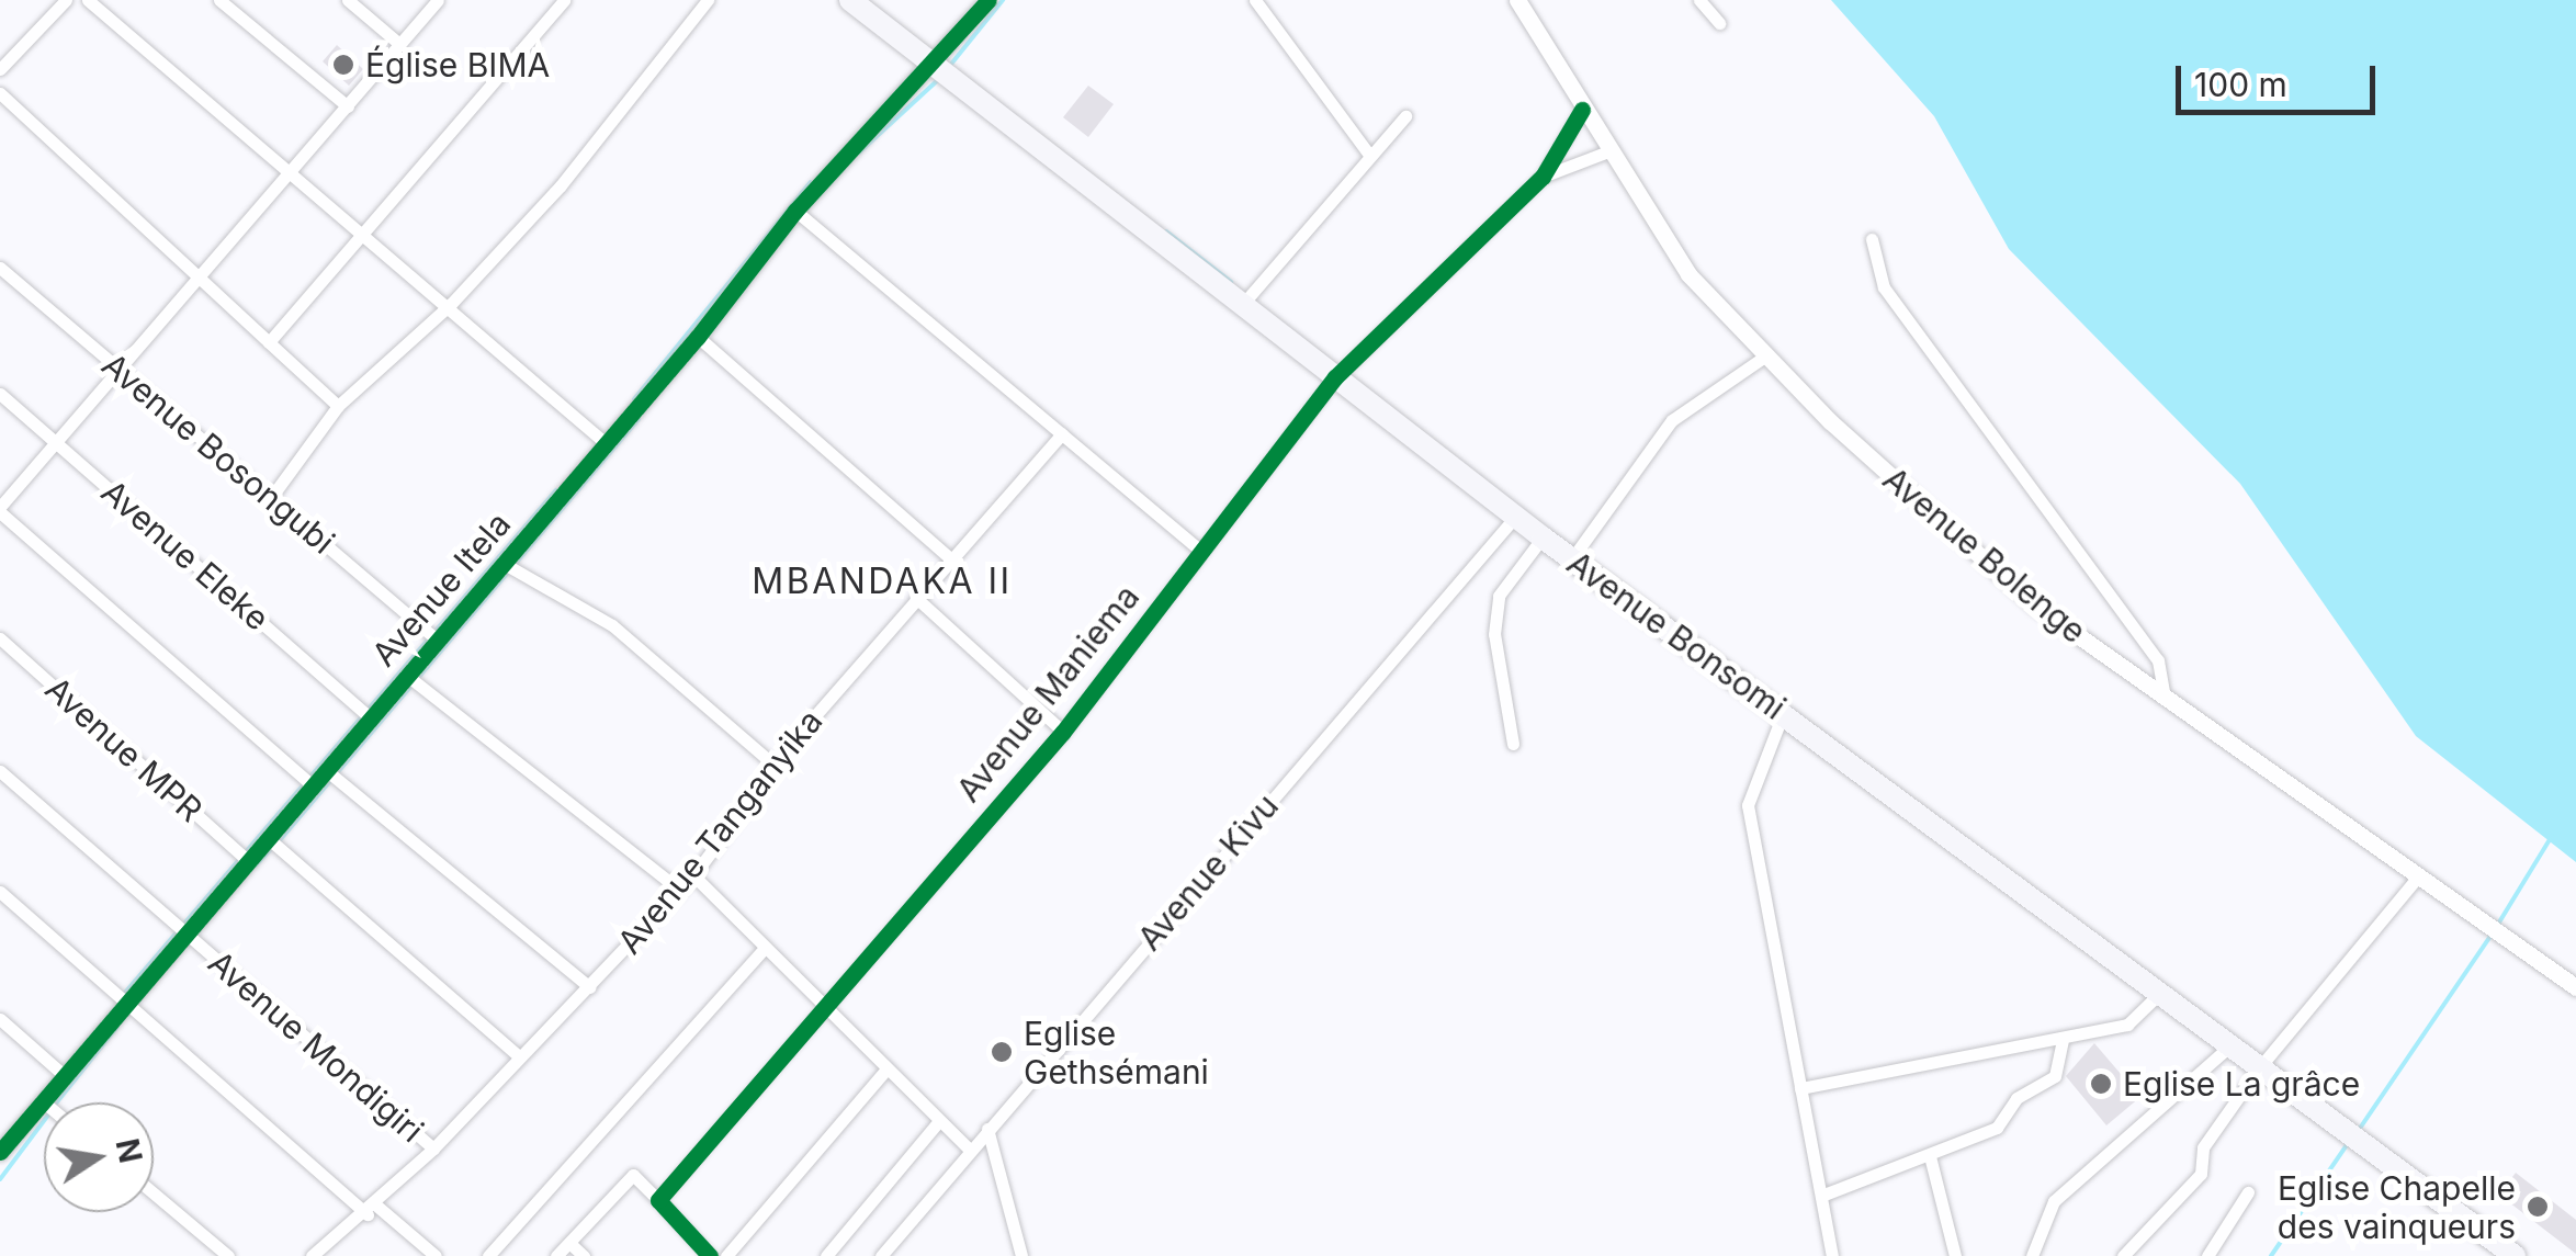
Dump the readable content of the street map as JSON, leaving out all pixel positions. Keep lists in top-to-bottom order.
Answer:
{
  "streets": {
    "main road": ["Avenue Bonsomi"],
    "street": [
      "Avenue Bosongubi",
      "Avenue Eleke",
      "Avenue Bolenge",
      "Avenue Itela",
      "Avenue Maniema",
      "Avenue MPR",
      "Avenue Tanganyika",
      "Avenue Kivu",
      "Avenue Mondigiri"
    ]
  },
  "crossings": [
    ["Avenue Bosongubi", "Avenue Itela"],
    ["Avenue Eleke", "Avenue Itela"],
    ["Avenue Itela", "Avenue Bonsomi"],
    ["Avenue Itela", "Avenue MPR"],
    ["Avenue Itela", "Avenue Mondigiri"],
    ["Avenue Bonsomi", "Avenue Maniema"],
    ["Avenue Bonsomi", "Avenue Kivu"],
    ["Avenue Tanganyika", "Avenue Mondigiri"]
  ],
  "districts": ["MBANDAKA II"],
  "places": [
    "Église BIMA",
    "Eglise Gethsémani",
    "Eglise La grâce",
    "Eglise Chapelle des vainqueurs"
  ],
  "scale_bar": "100 m",
  "north": "right"
}
